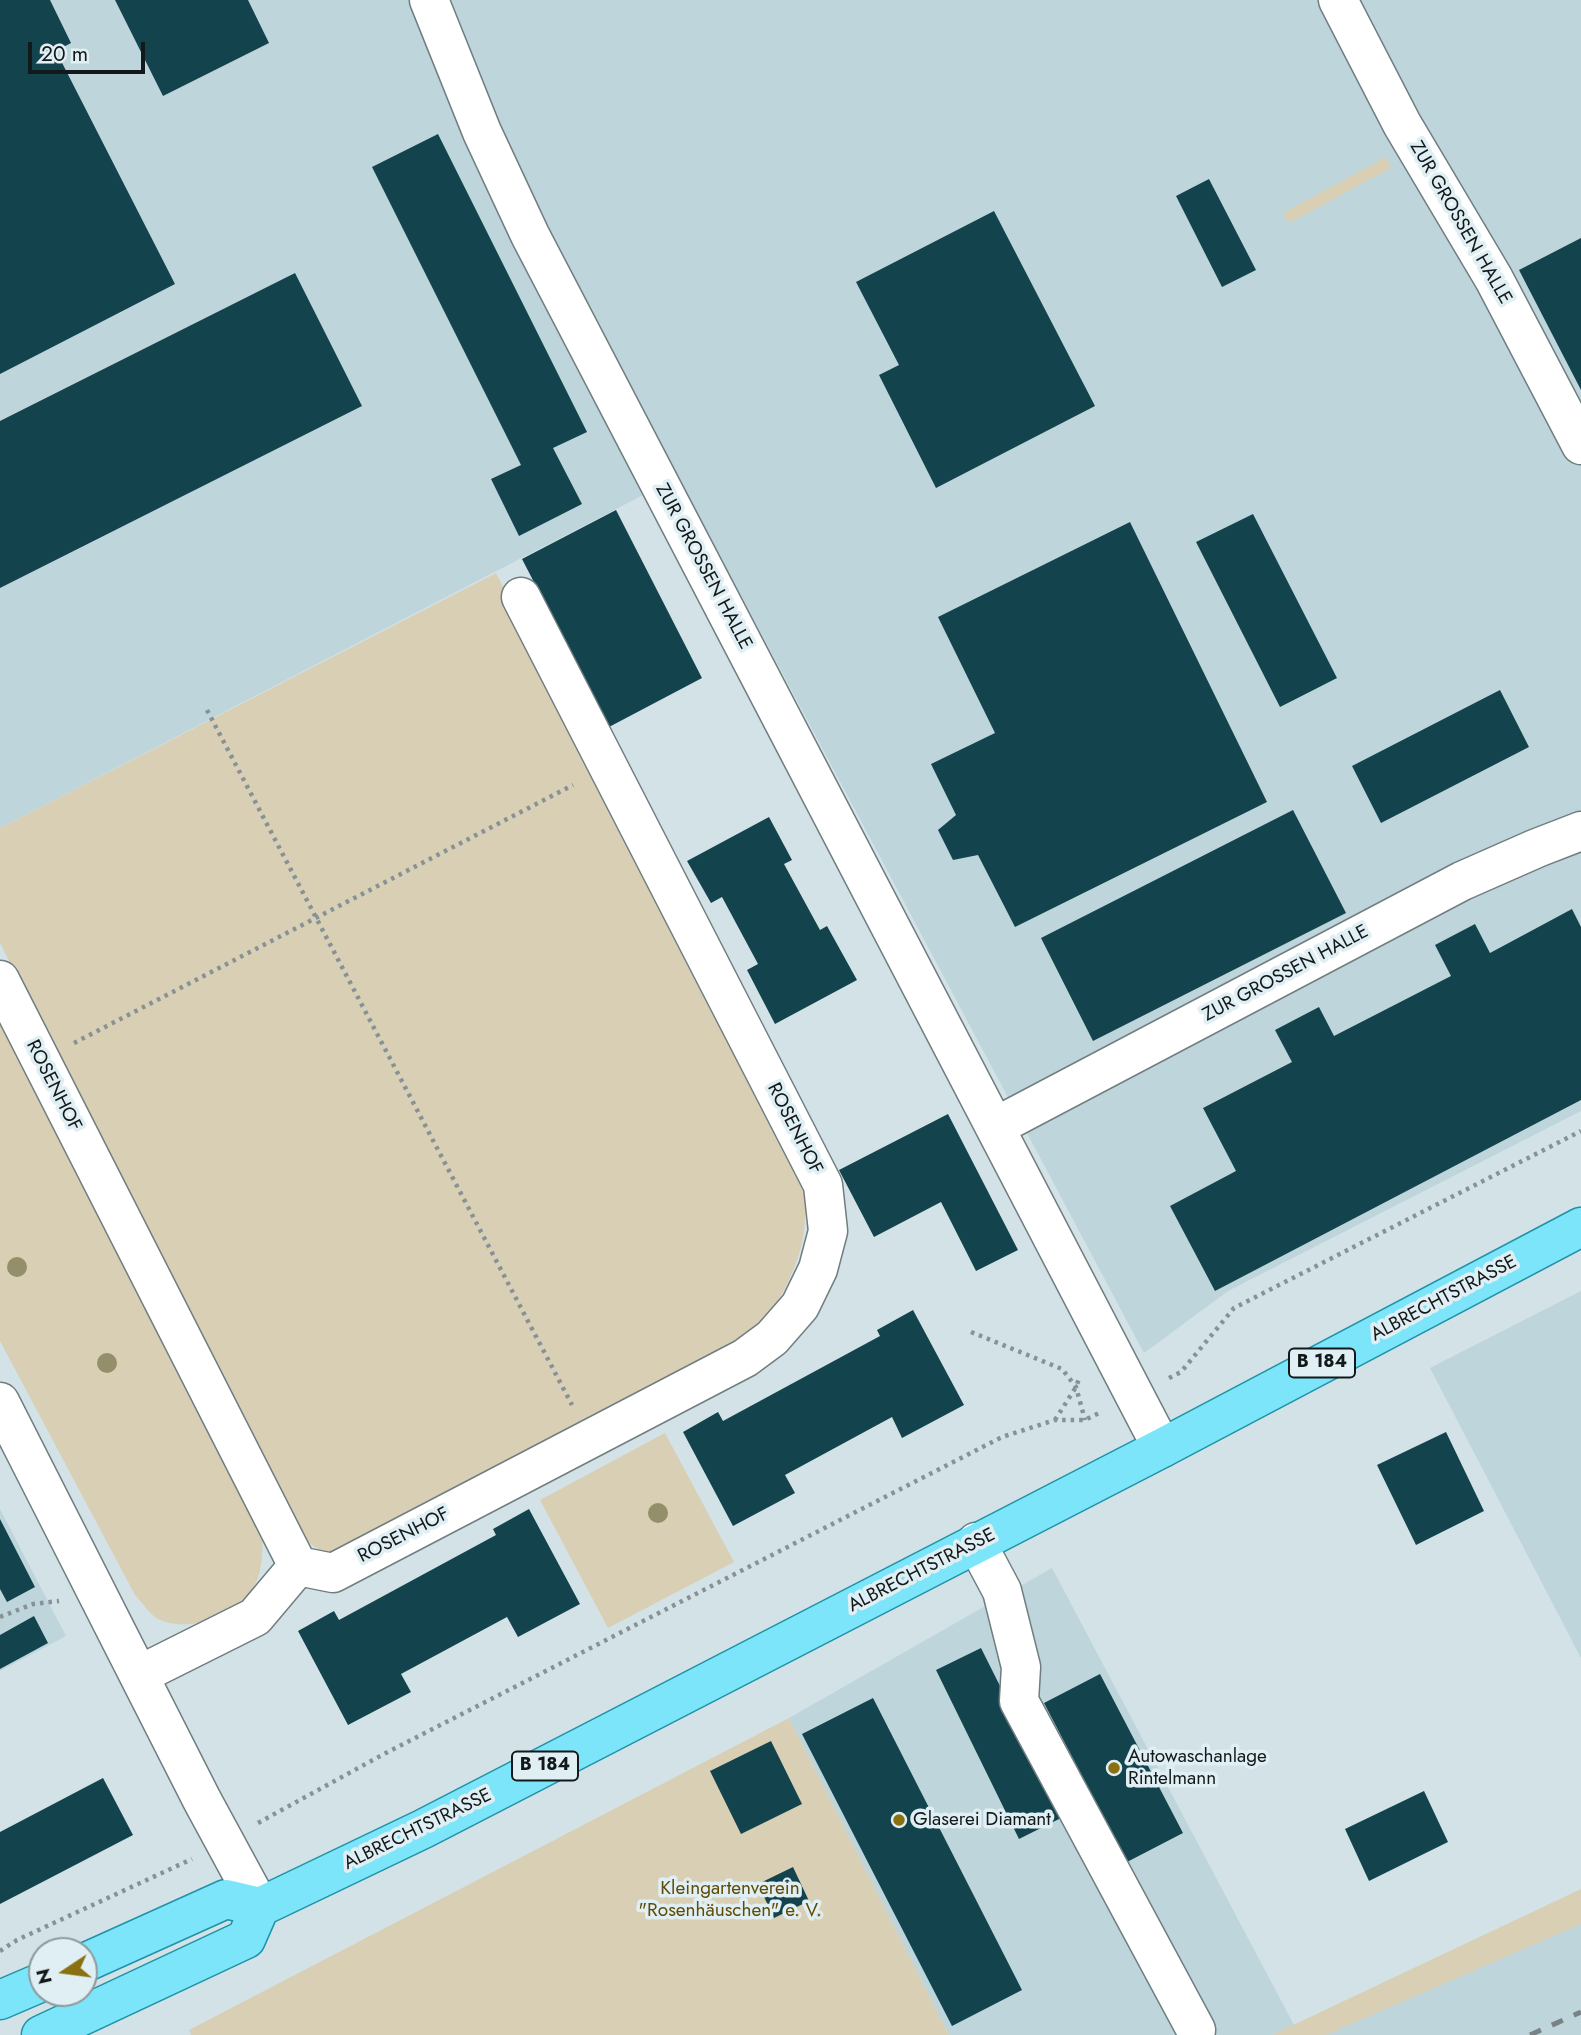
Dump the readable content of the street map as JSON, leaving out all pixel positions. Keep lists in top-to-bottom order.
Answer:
{
  "streets": {
    "main road": ["ALBRECHTSTRASSE", "B 184"],
    "street": ["ZUR GROSSEN HALLE", "ROSENHOF"]
  },
  "crossings": [
    ["ZUR GROSSEN HALLE", "ALBRECHTSTRASSE"]
  ],
  "parks": ["Kleingartenverein \"Rosenhäuschen\" e. V."],
  "places": ["Autowaschanlage Rintelmann", "Glaserei Diamant"],
  "scale_bar": "20 m",
  "north": "left"
}
